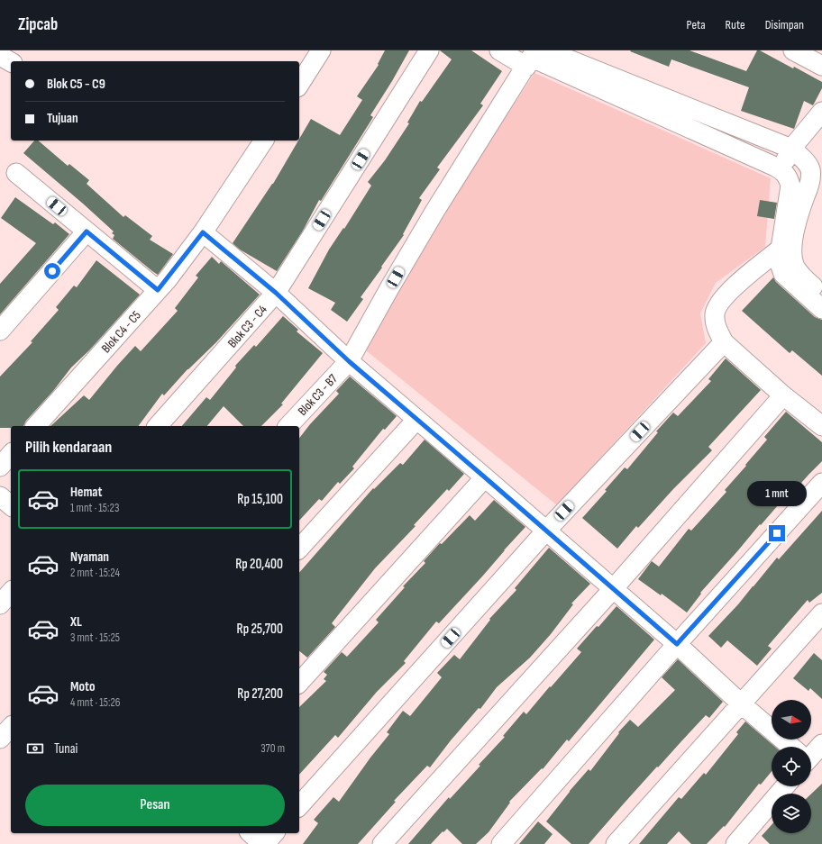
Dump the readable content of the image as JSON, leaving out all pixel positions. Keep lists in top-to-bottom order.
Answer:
{
  "streets": {
    "street": ["Blok C3 - C4", "Blok C4 - C5", "Blok C3 - B7"]
  },
  "north": "right",
  "page": {
    "header": "Zipcab",
    "nav": ["Peta", "Rute", "Disimpan"],
    "banner": ["Blok C5 - C9", "Tujuan"],
    "heading": "Pilih kendaraan",
    "list": [
      {
        "name": "Hemat",
        "note": "1 mnt · 15:23",
        "value": "Rp 15,100"
      },
      {
        "name": "Nyaman",
        "note": "2 mnt · 15:24",
        "value": "Rp 20,400"
      },
      {
        "name": "XL",
        "note": "3 mnt · 15:25",
        "value": "Rp 25,700"
      },
      {
        "name": "Moto",
        "note": "4 mnt · 15:26",
        "value": "Rp 27,200"
      }
    ],
    "bubble": "1 mnt",
    "pay": ["Tunai", "370 m"],
    "buttons": "Pesan"
  }
}
